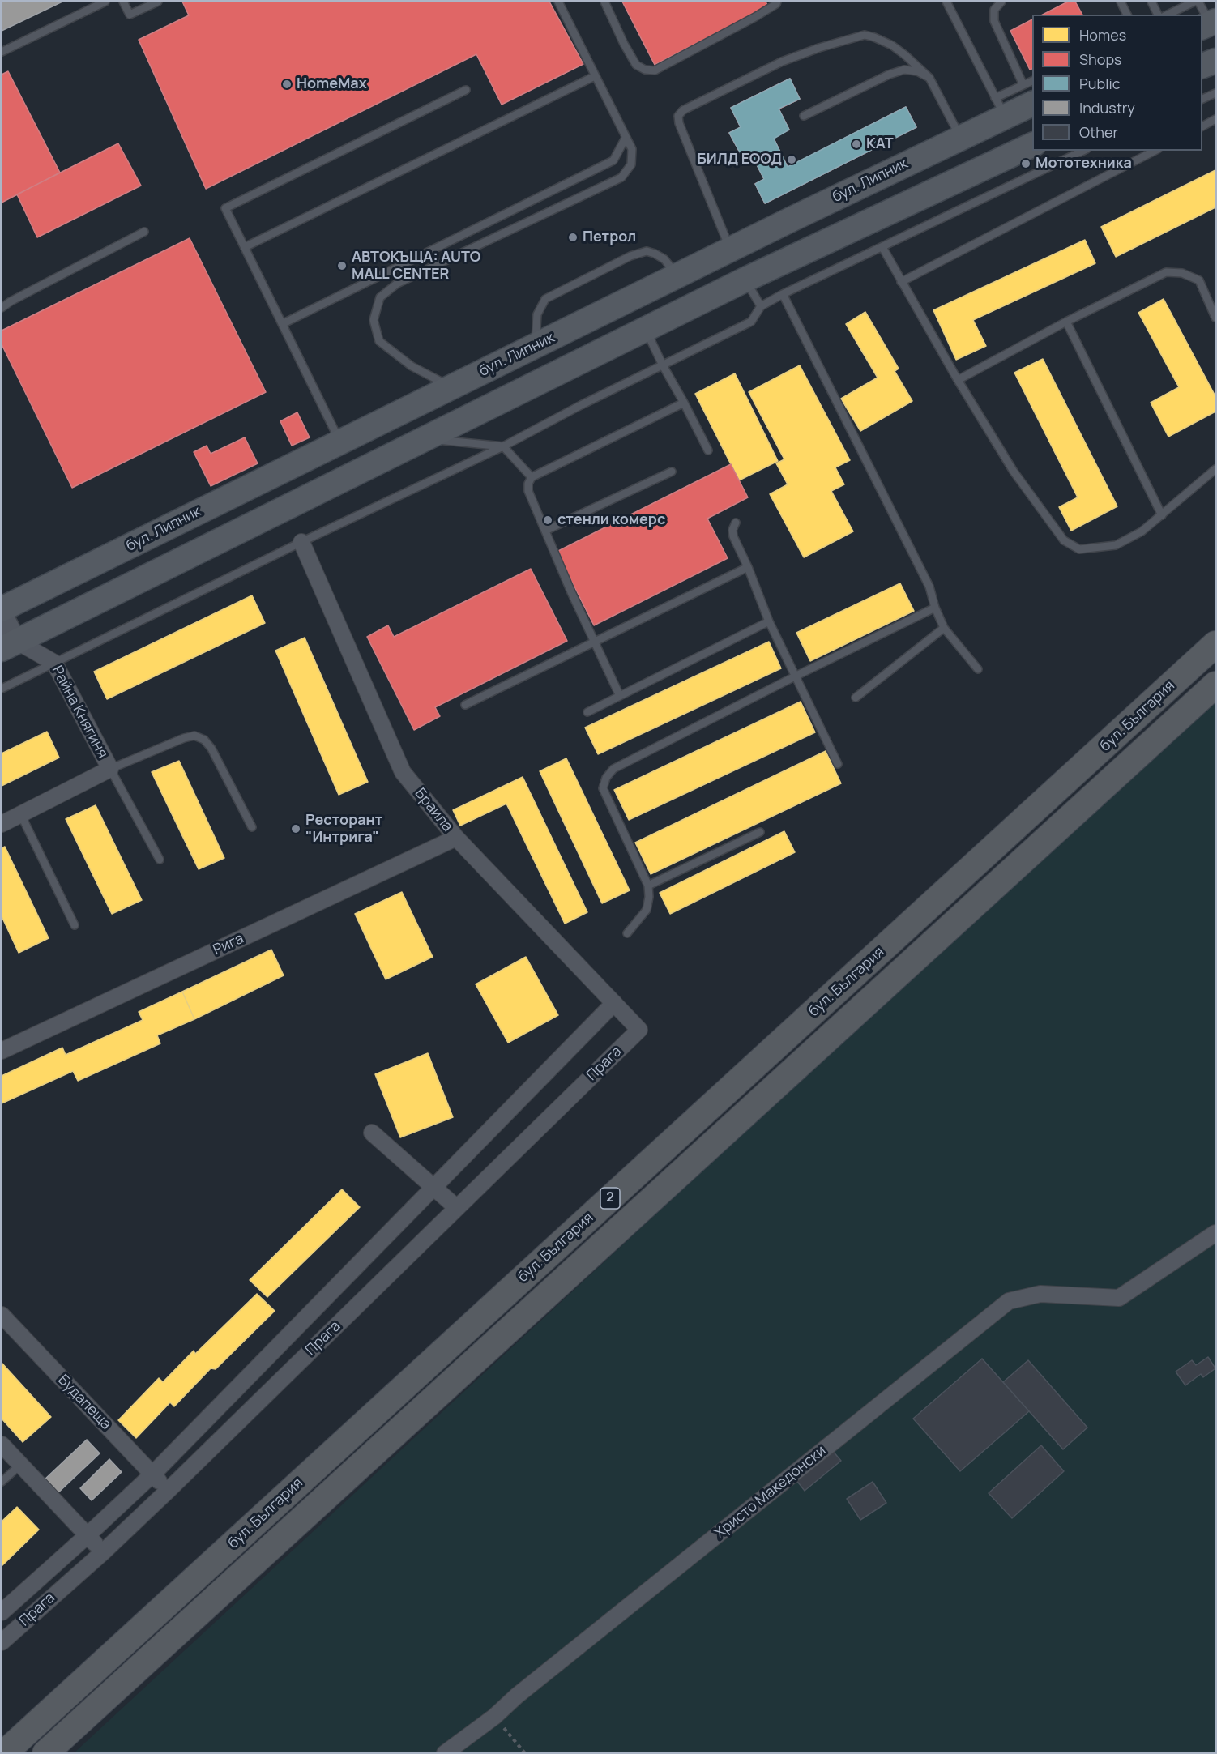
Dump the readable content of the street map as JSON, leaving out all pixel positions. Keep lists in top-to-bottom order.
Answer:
{
  "streets": {
    "highway": ["бул. България", "2"],
    "main road": ["бул. Липник"],
    "street": [
      "Райна Княгиня",
      "Браила",
      "Рига",
      "Прага",
      "Будапеща",
      "Христо Македонски"
    ]
  },
  "crossings": [
    ["Браила", "Рига"],
    ["Браила", "Прага"],
    ["Прага", "Будапеща"]
  ],
  "places": [
    "HomeMax",
    "КАТ",
    "БИЛД ЕООД",
    "Мототехника",
    "Петрол",
    "АВТОКЪЩА: AUTO MALL CENTER",
    "стенли комерс",
    "Ресторант \"Интрига\""
  ],
  "legend": [
    "Homes",
    "Shops",
    "Public",
    "Industry",
    "Other"
  ]
}
